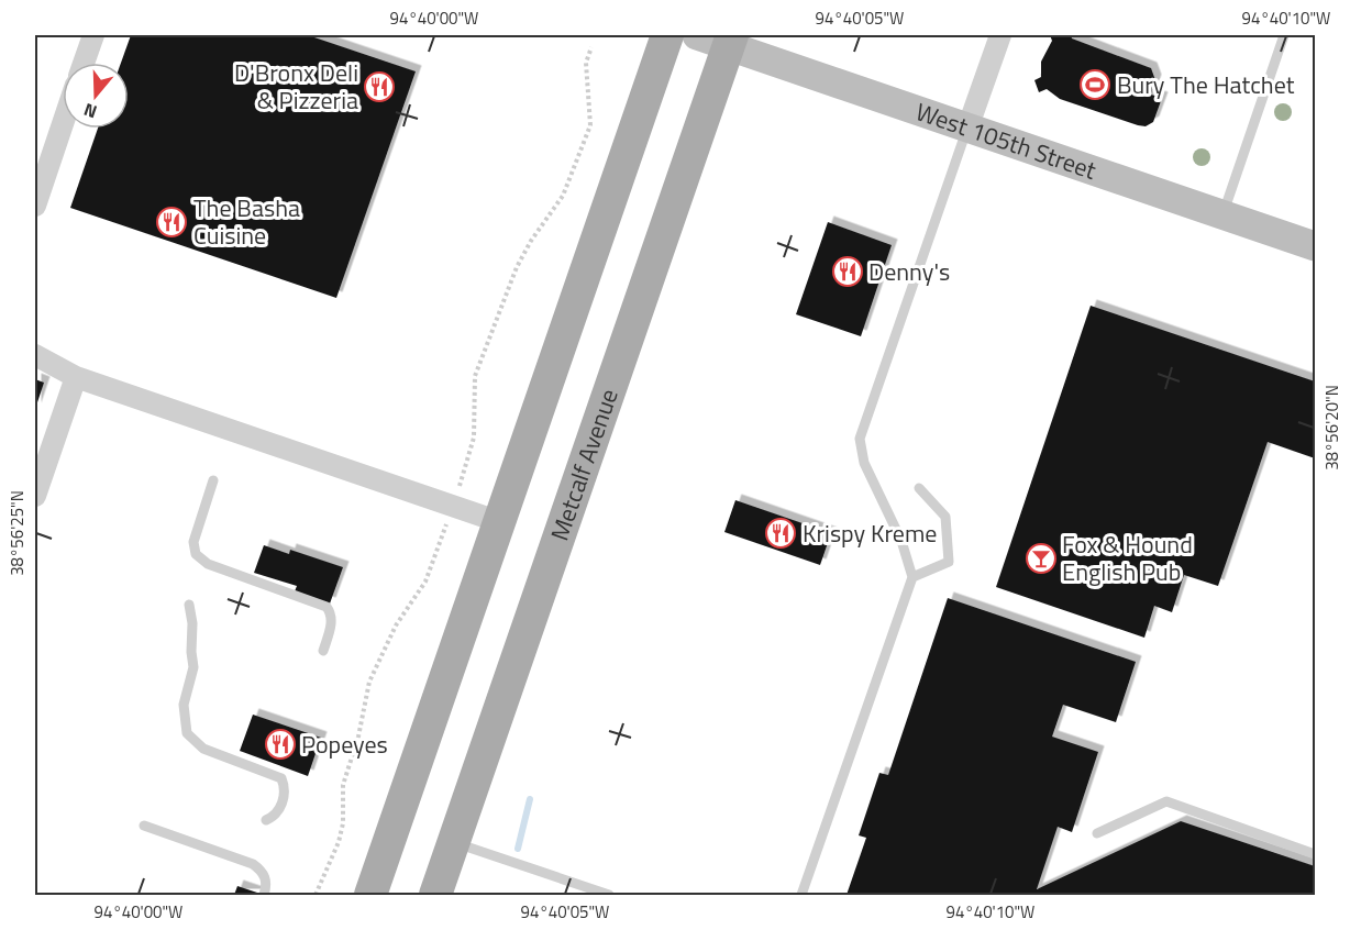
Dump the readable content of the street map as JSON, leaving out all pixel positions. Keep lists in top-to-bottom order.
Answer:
{
  "streets": {
    "main road": ["Metcalf Avenue"],
    "street": ["West 105th Street"]
  },
  "crossings": [
    ["West 105th Street", "Metcalf Avenue"]
  ],
  "places": {
    "sports": ["Bury The Hatchet"],
    "restaurant": [
      "D'Bronx Deli & Pizzeria",
      "The Basha Cuisine",
      "Denny's",
      "Krispy Kreme",
      "Popeyes"
    ],
    "bar": ["Fox & Hound English Pub"]
  },
  "north": "bottom",
  "coordinates": [
    "94°40'00\"W",
    "94°40'05\"W",
    "94°40'10\"W",
    "38°56'20\"N",
    "38°56'25\"N"
  ]
}
